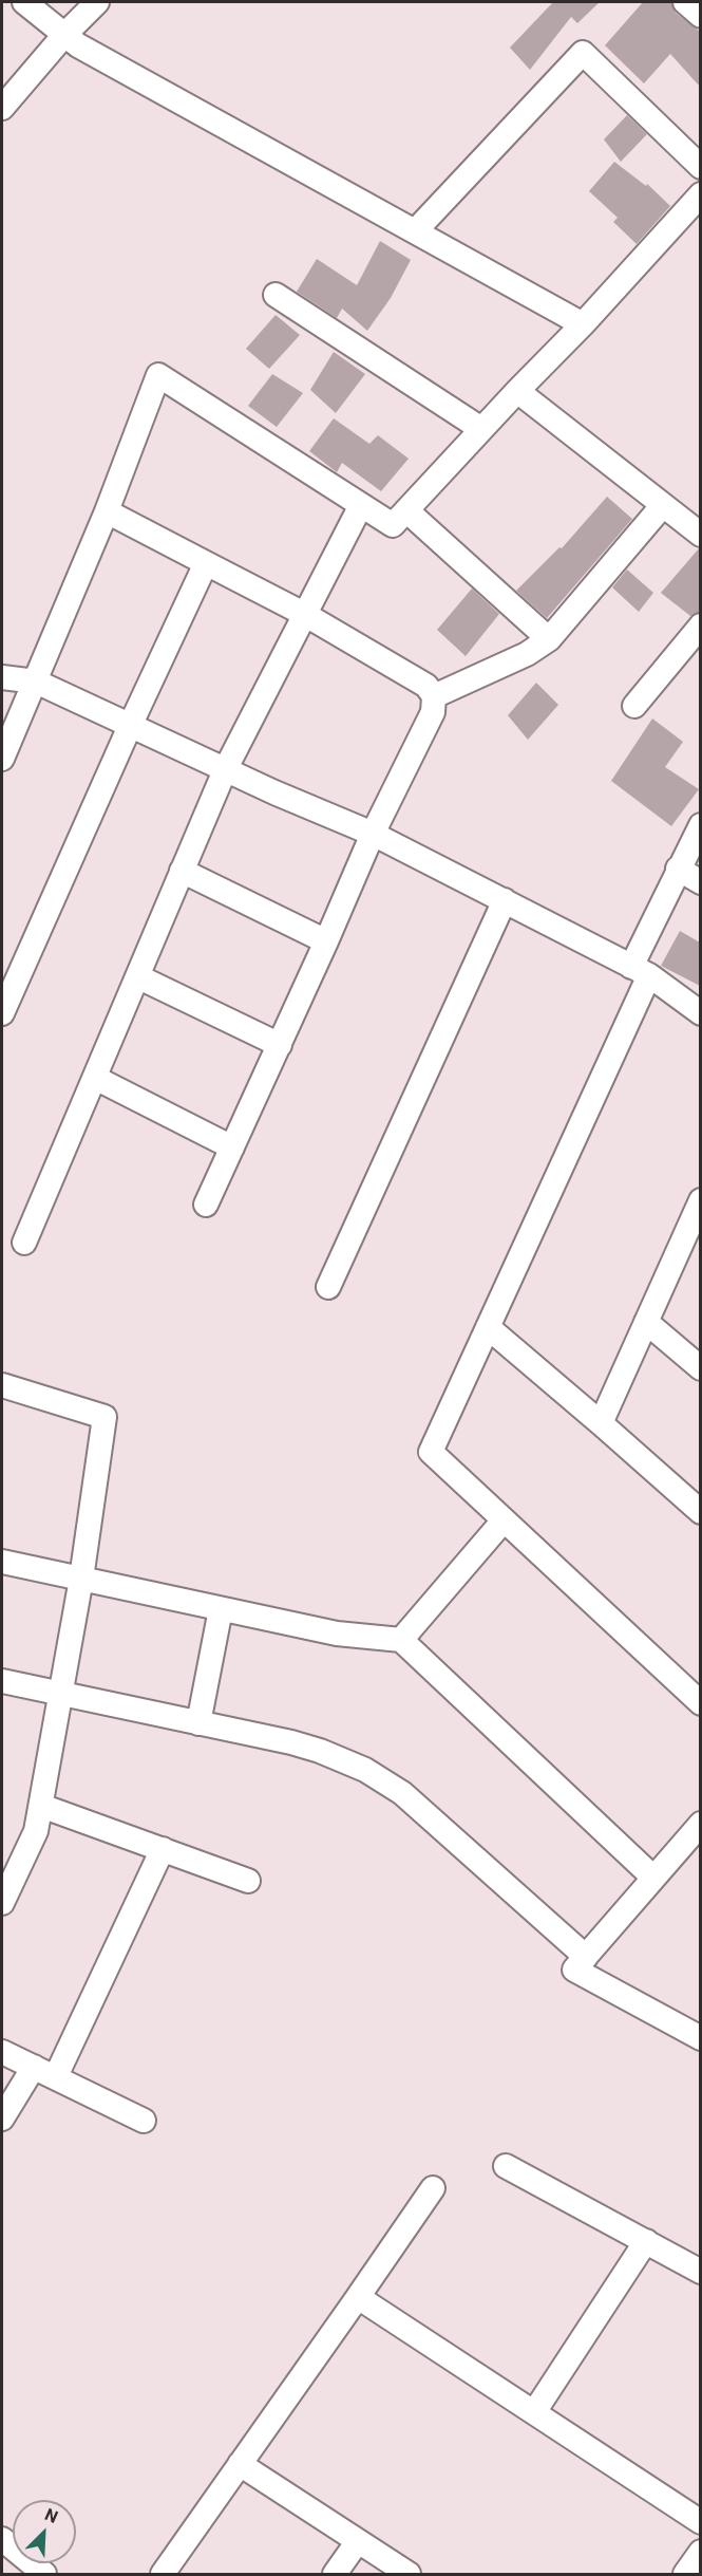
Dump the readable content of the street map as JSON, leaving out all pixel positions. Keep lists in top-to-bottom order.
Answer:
{
  "north": "top right"
}
